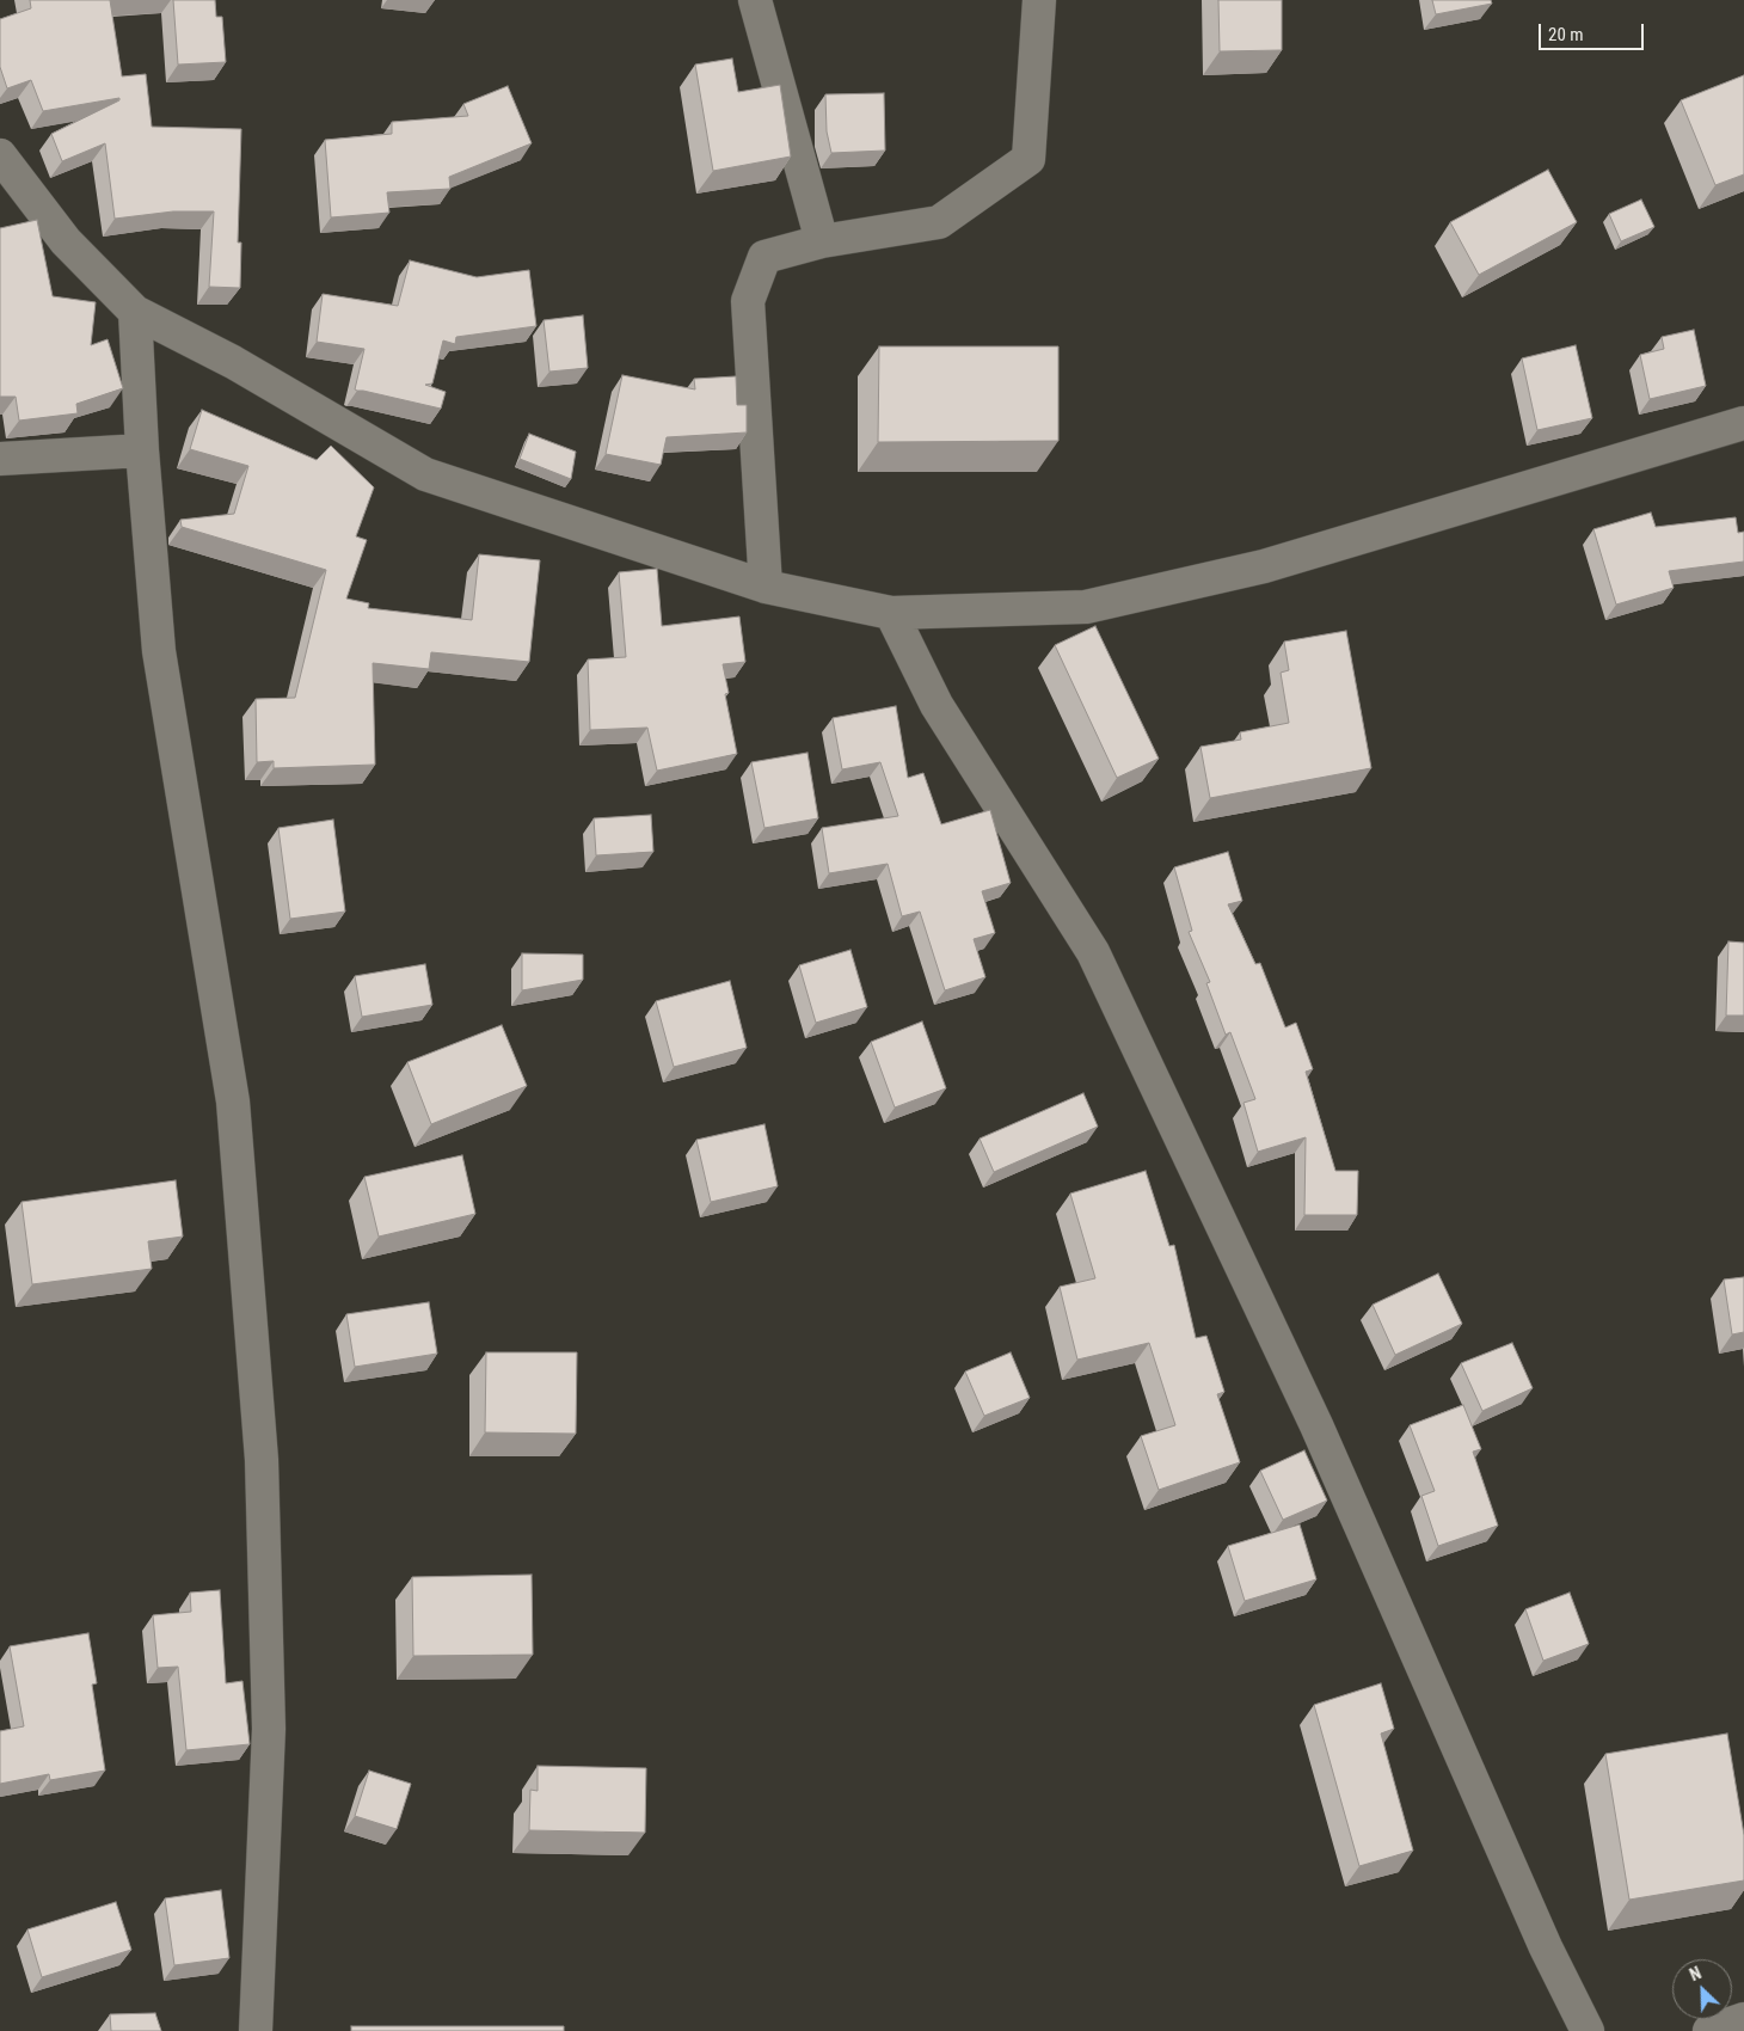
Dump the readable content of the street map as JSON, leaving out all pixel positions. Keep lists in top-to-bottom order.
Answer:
{
  "scale_bar": "20 m",
  "north": "top left"
}
